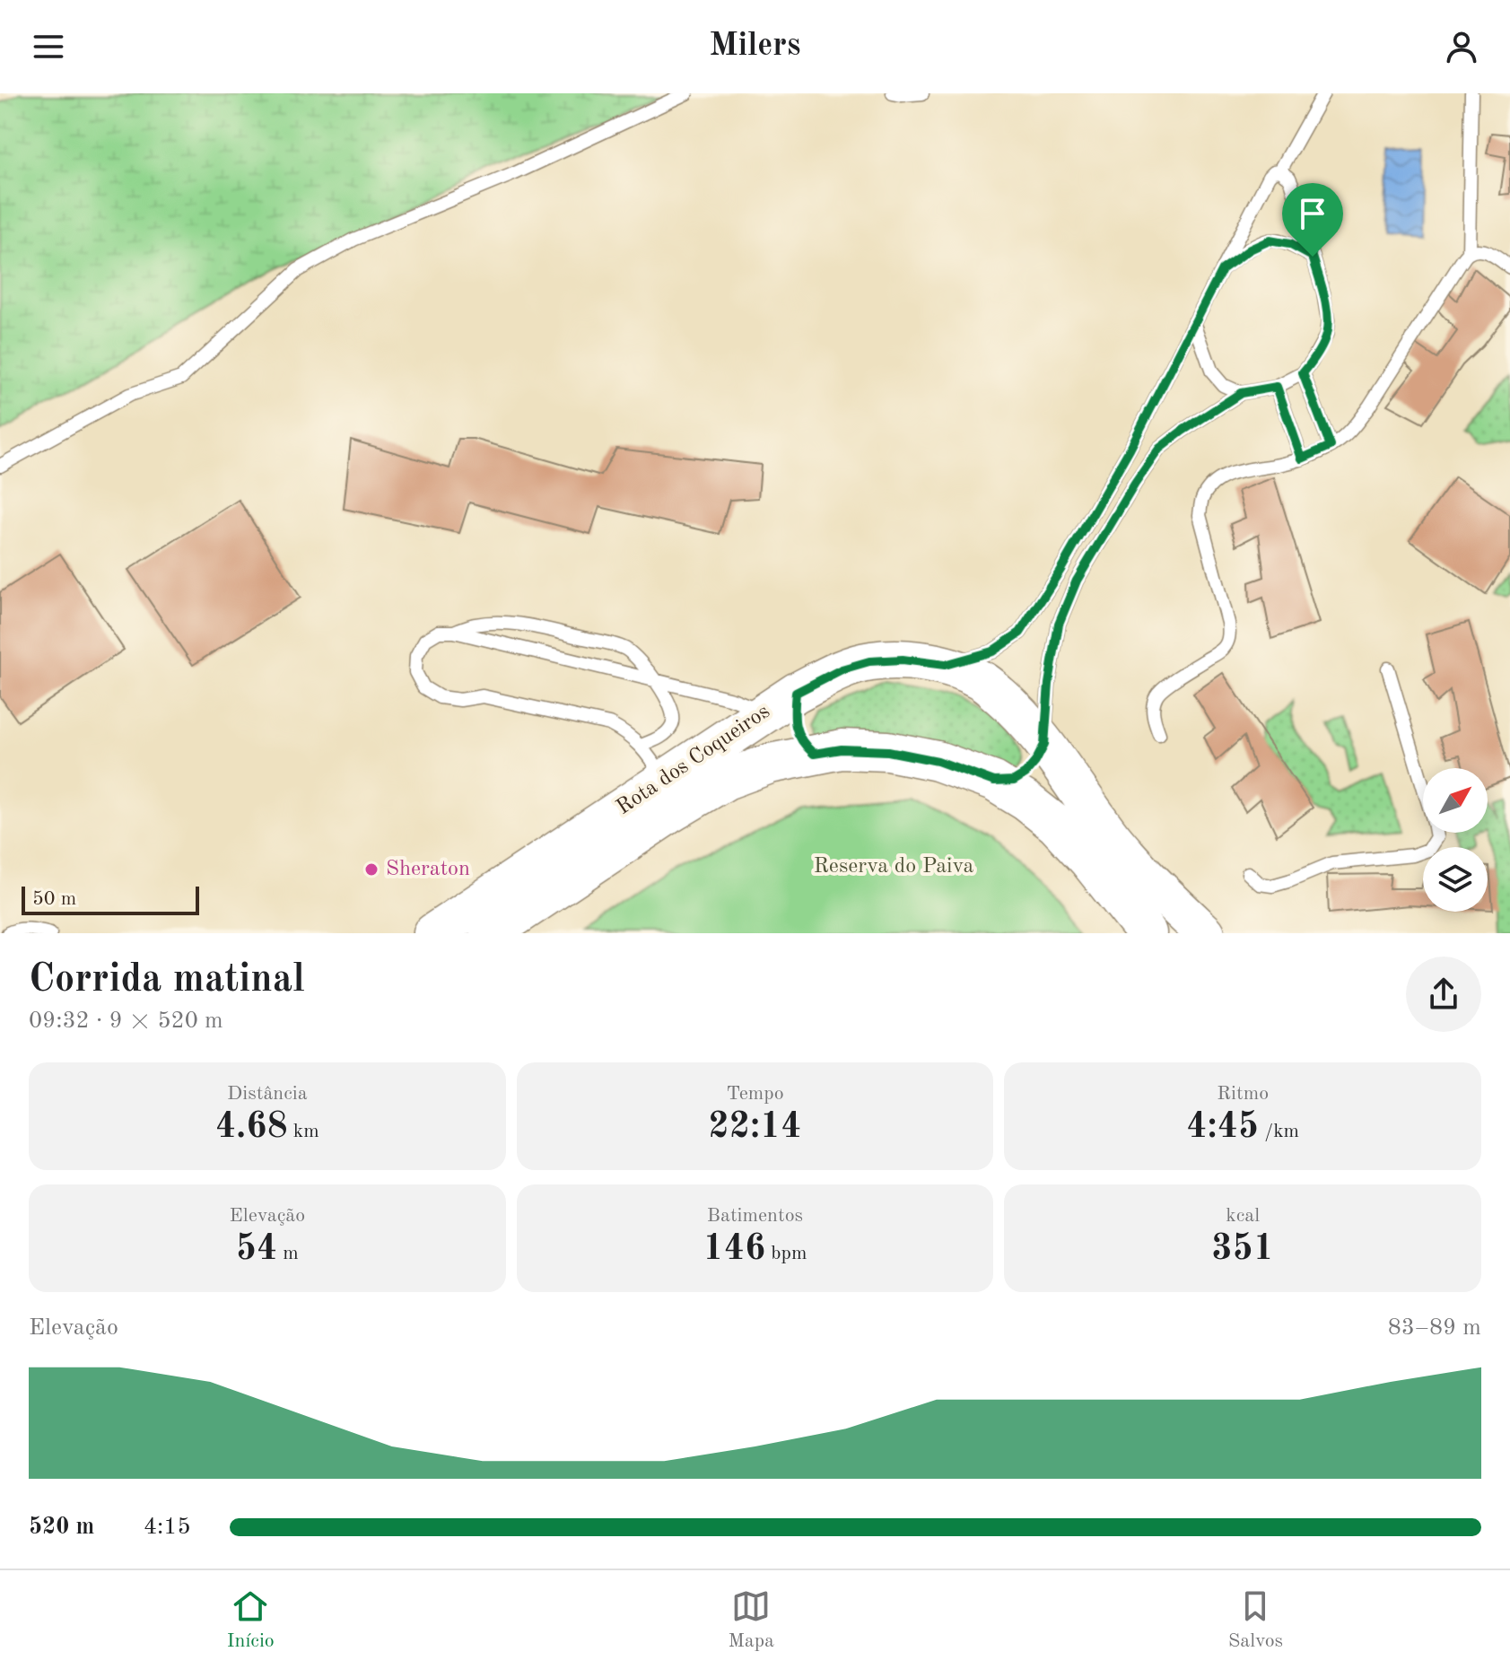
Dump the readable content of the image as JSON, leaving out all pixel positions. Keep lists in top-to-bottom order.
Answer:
{
  "streets": {
    "main road": ["Rota dos Coqueiros"]
  },
  "parks": ["Reserva do Paiva"],
  "places": ["Sheraton"],
  "scale_bar": "50 m",
  "north": "top right",
  "page": {
    "header": "Milers",
    "scale": "50 m",
    "heading": ["Corrida matinal", "09:32 · 9 × 520 m"],
    "stats": [
      ["Distância", "4.68 km"],
      ["Tempo", "22:14"],
      ["Ritmo", "4:45 /km"],
      ["Elevação", "54 m"],
      ["Batimentos", "146 bpm"],
      ["kcal", "351"]
    ],
    "chart": ["Elevação", "83–89 m"],
    "list": [
      {
        "name": "520 m",
        "note": "4:15"
      }
    ],
    "tabs": ["Início", "Mapa", "Salvos"]
  }
}
